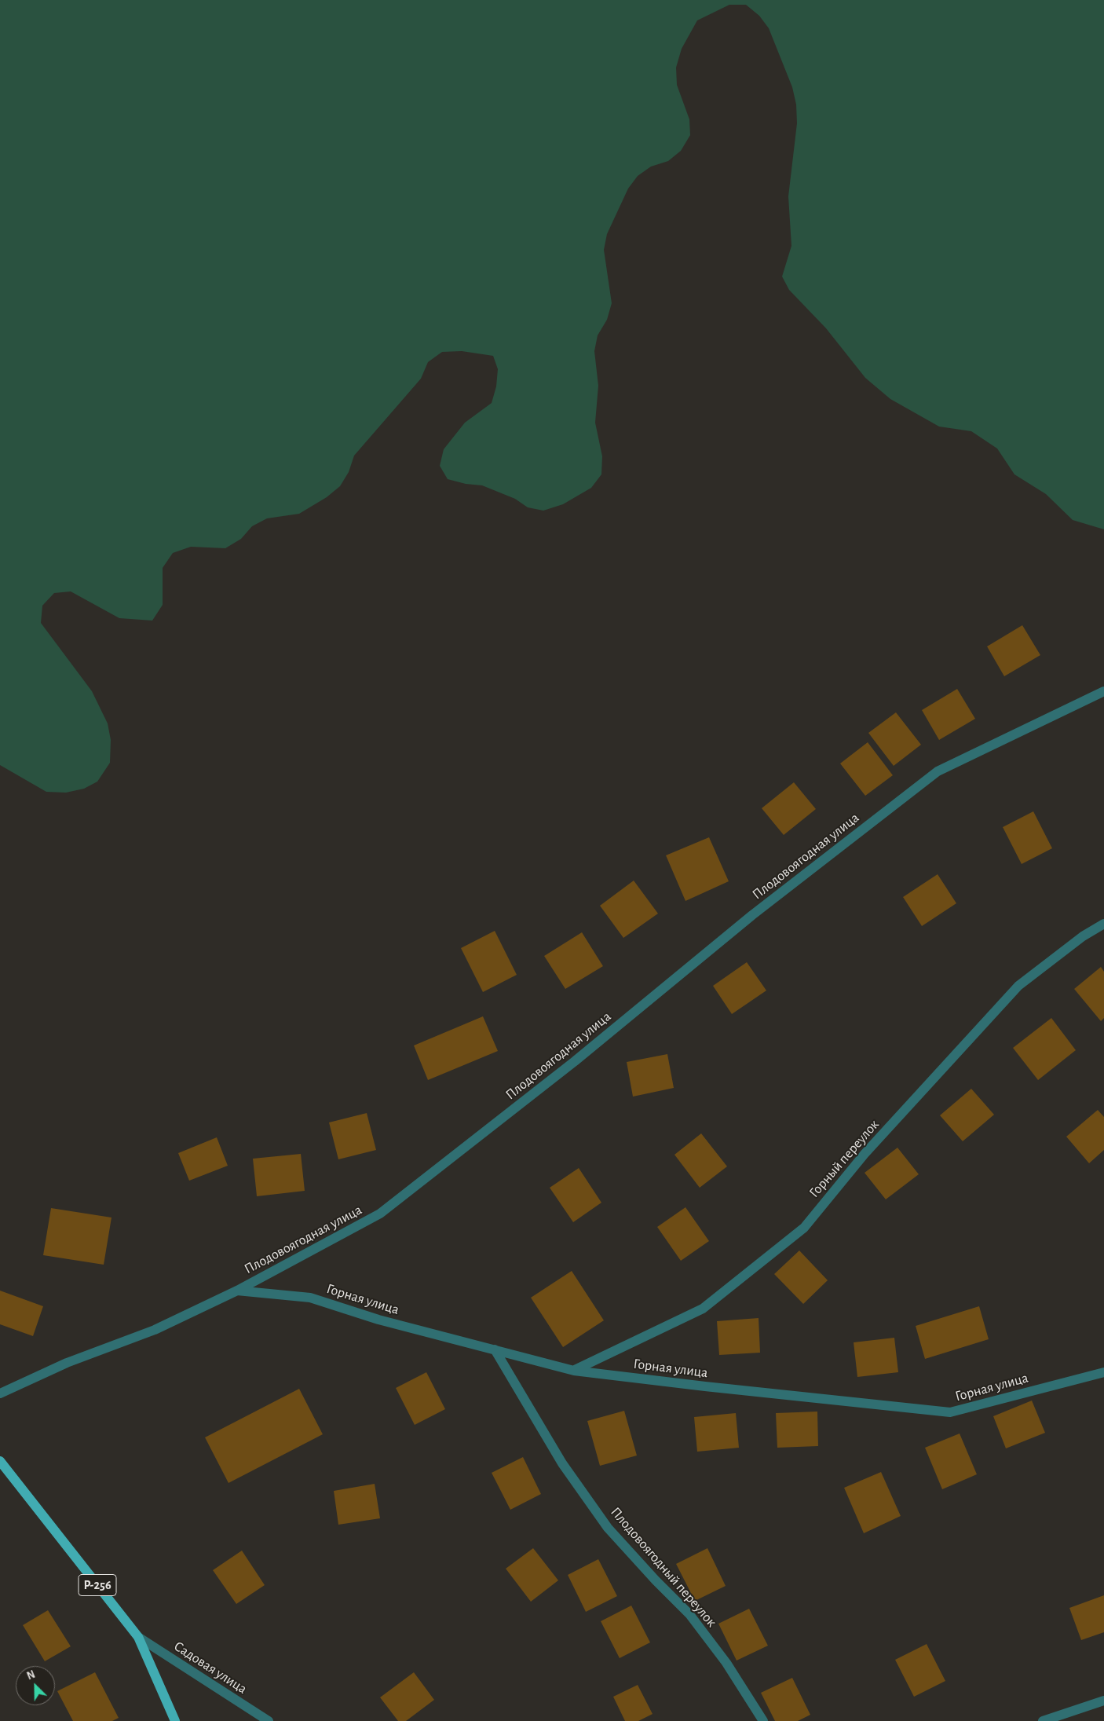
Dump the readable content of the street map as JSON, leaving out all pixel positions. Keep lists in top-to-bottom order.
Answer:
{
  "streets": {
    "main road": ["Р-256"],
    "street": [
      "Плодовоягодная улица",
      "Горный переулок",
      "Горная улица",
      "Плодовоягодный переулок",
      "Садовая улица"
    ]
  },
  "crossings": [
    ["Плодовоягодная улица", "Горная улица"],
    ["Горный переулок", "Горная улица"],
    ["Горная улица", "Плодовоягодный переулок"],
    ["Р-256", "Садовая улица"]
  ],
  "north": "top left"
}
